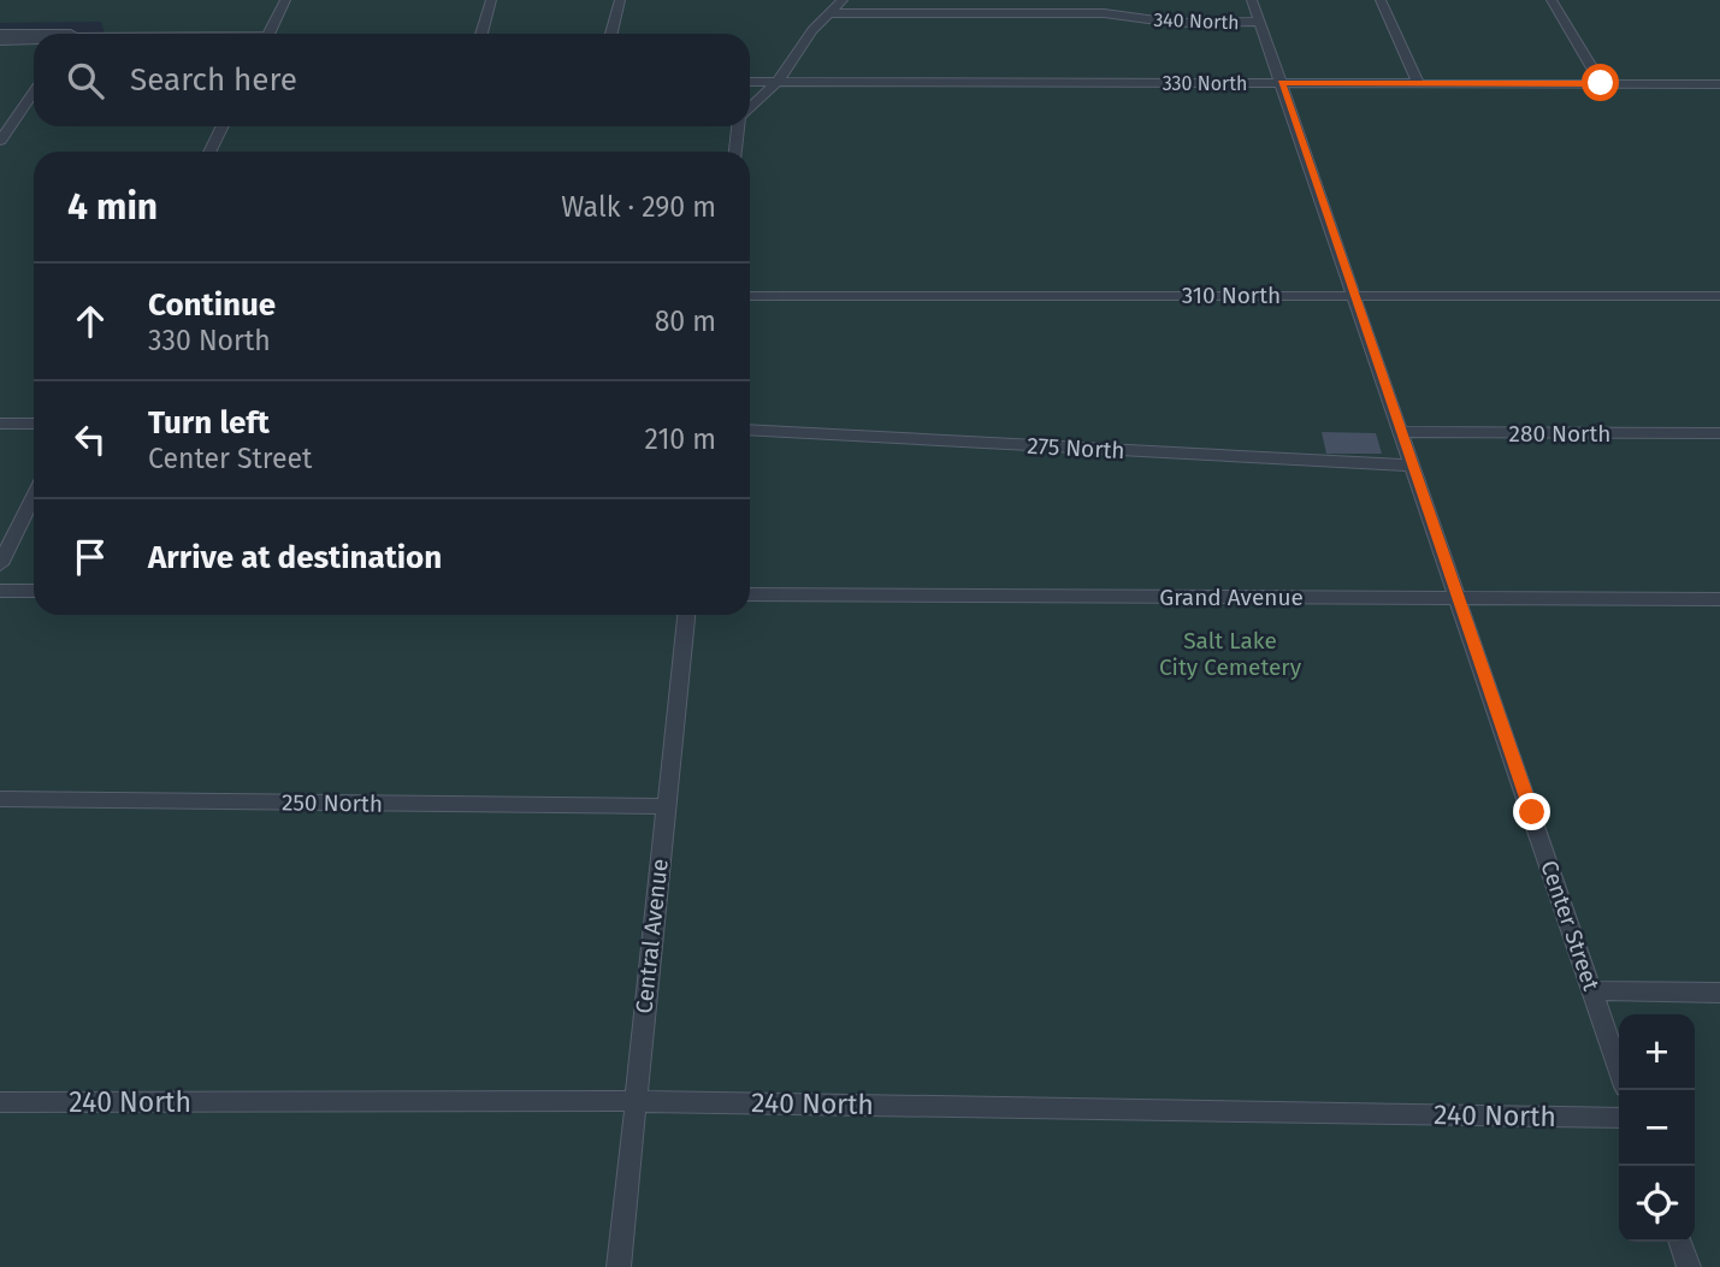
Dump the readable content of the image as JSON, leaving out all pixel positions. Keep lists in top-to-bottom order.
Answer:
{
  "streets": {
    "lane": [
      "340 North",
      "330 North",
      "310 North",
      "280 North",
      "275 North",
      "Grand Avenue",
      "250 North",
      "Center Street",
      "Central Avenue",
      "240 North"
    ]
  },
  "crossings": [
    ["340 North", "Center Street"],
    ["330 North", "Center Street"],
    ["310 North", "Center Street"],
    ["280 North", "Center Street"],
    ["275 North", "Center Street"],
    ["Grand Avenue", "Center Street"],
    ["250 North", "Central Avenue"],
    ["Central Avenue", "240 North"]
  ],
  "parks": ["Salt Lake City Cemetery"],
  "page": {
    "search": "Search here",
    "heading": ["4 min", "Walk · 290 m"],
    "list": [
      ["Continue", "330 North", "80 m"],
      ["Turn left", "Center Street", "210 m"],
      "Arrive at destination"
    ],
    "map_buttons": ["+", "−"]
  }
}
